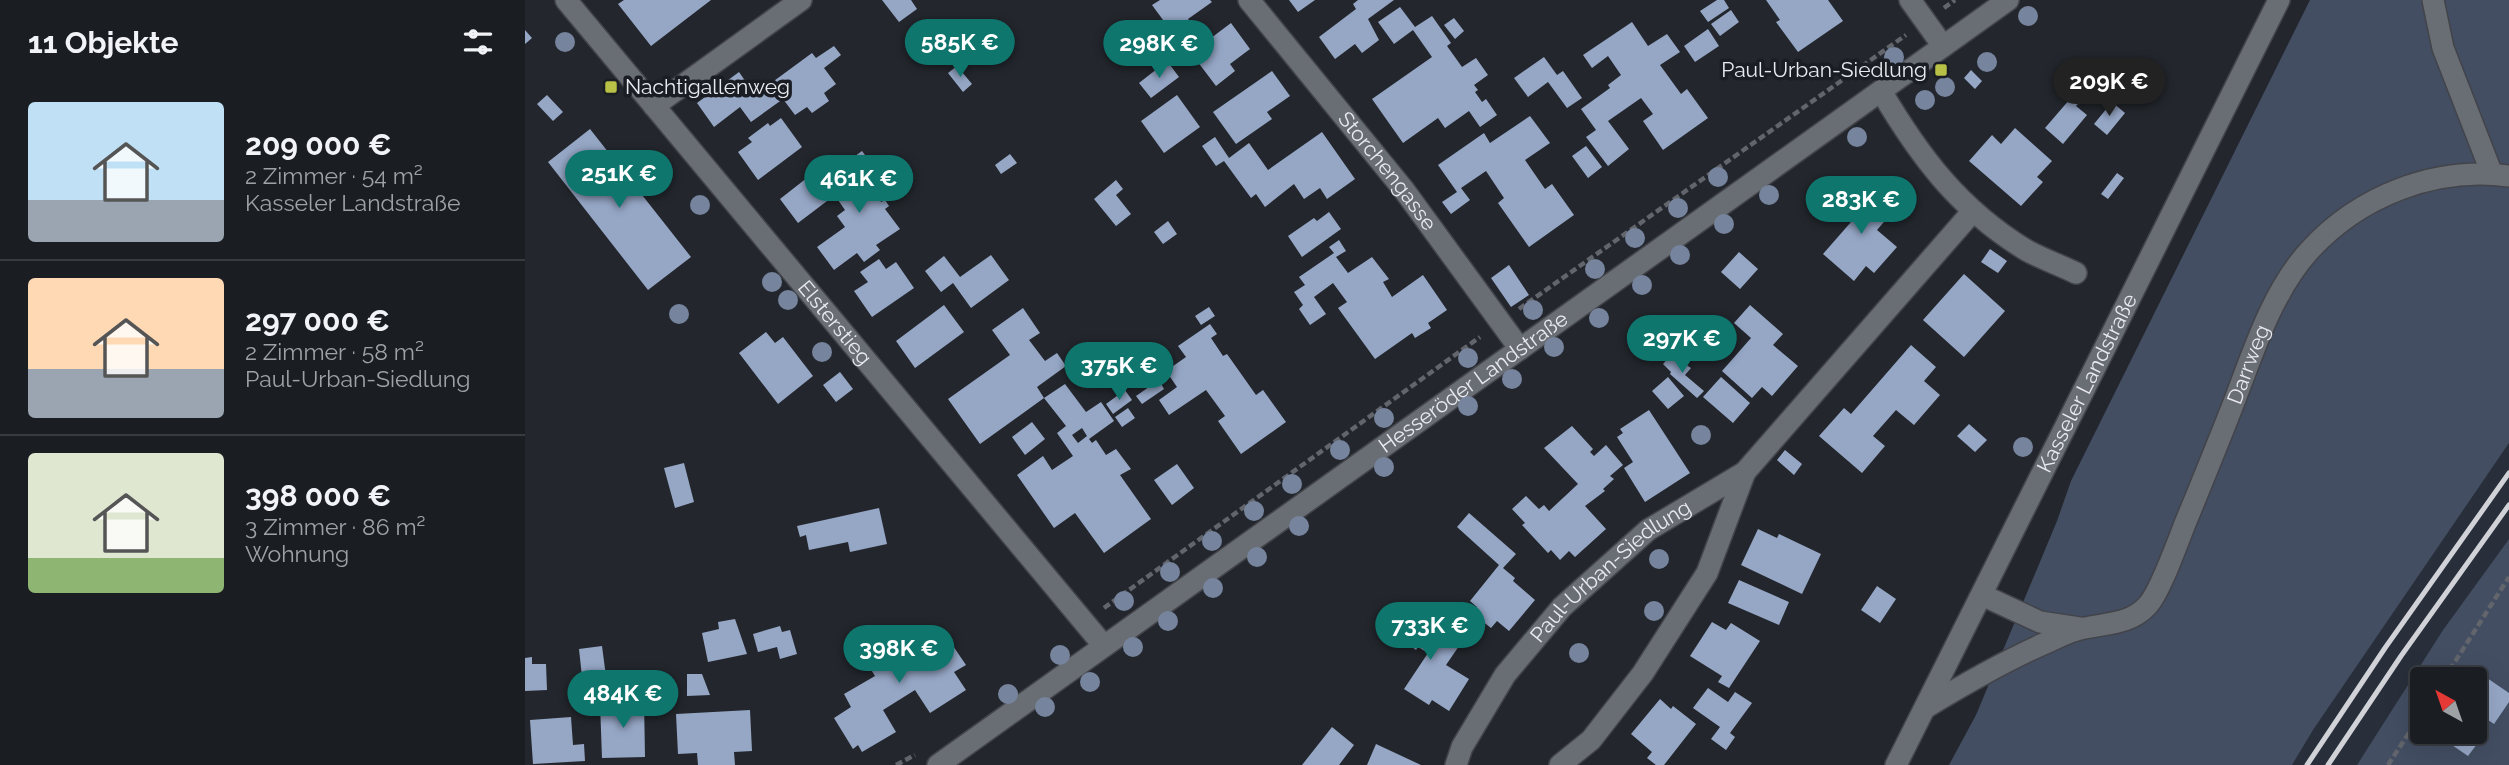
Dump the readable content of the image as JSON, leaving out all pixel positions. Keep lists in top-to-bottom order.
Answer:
{
  "streets": {
    "street": [
      "Storchengasse",
      "Elsterstieg",
      "Darrweg",
      "Hesseröder Landstraße",
      "Kasseler Landstraße",
      "Paul-Urban-Siedlung"
    ]
  },
  "crossings": [
    ["Storchengasse", "Hesseröder Landstraße"],
    ["Elsterstieg", "Hesseröder Landstraße"],
    ["Darrweg", "Kasseler Landstraße"]
  ],
  "places": {
    "transit": ["Paul-Urban-Siedlung", "Nachtigallenweg"]
  },
  "north": "top left",
  "page": {
    "heading": "11 Objekte",
    "price": [
      "585K €",
      "298K €",
      "209K €",
      "251K €",
      "461K €",
      "283K €",
      "297K €",
      "375K €",
      "733K €",
      "398K €",
      "484K €"
    ],
    "list": [
      {
        "name": "209 000 €",
        "note": "2 Zimmer · 54 m² · Kasseler Landstraße"
      },
      {
        "name": "297 000 €",
        "note": "2 Zimmer · 58 m² · Paul-Urban-Siedlung"
      },
      {
        "name": "398 000 €",
        "note": "3 Zimmer · 86 m² · Wohnung"
      }
    ]
  }
}
